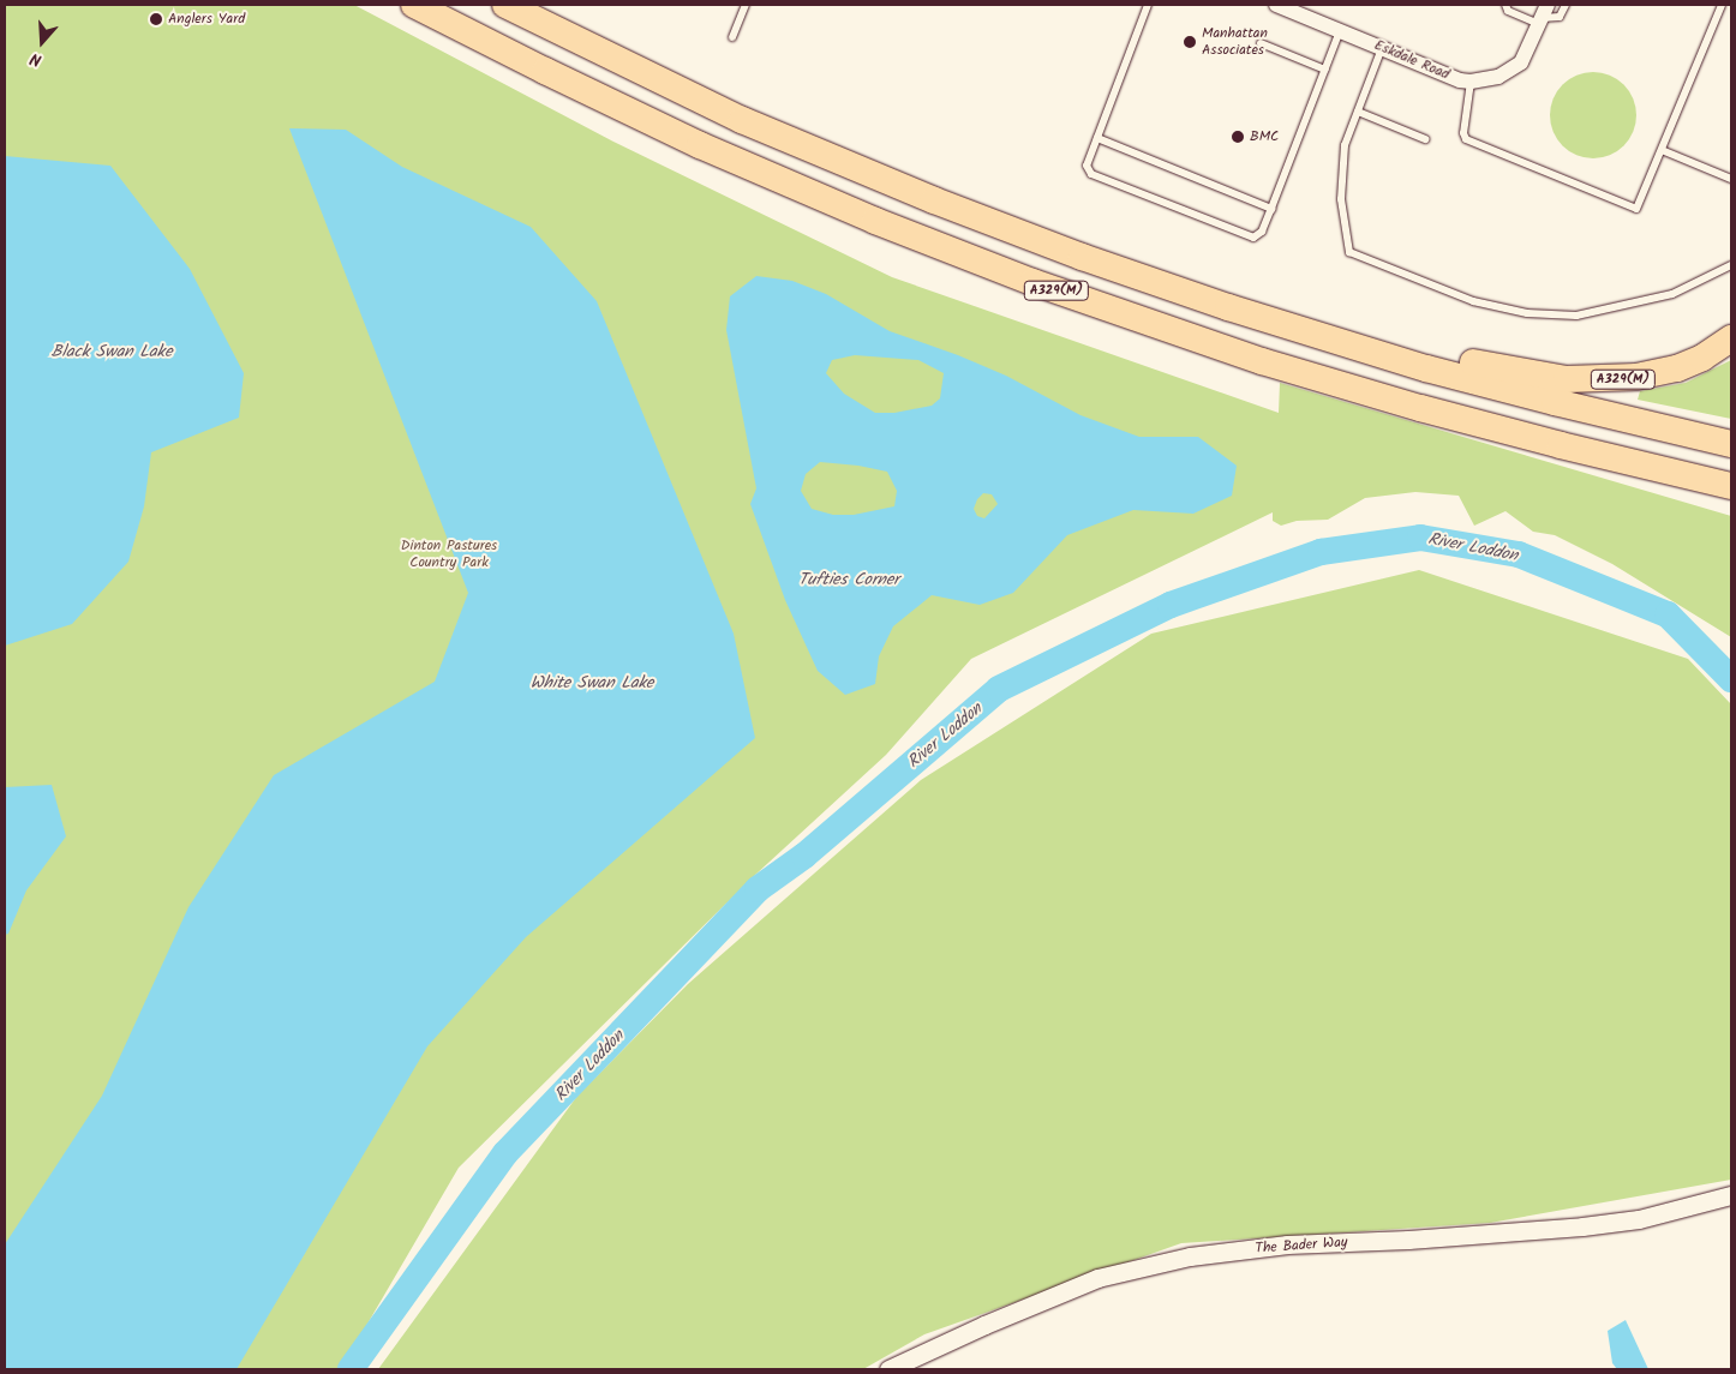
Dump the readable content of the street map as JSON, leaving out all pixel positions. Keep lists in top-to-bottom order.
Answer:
{
  "streets": {
    "highway": ["A329(M)"],
    "street": ["Eskdale Road", "The Bader Way"]
  },
  "water": [
    "Black Swan Lake",
    "River Loddon",
    "Tufties Corner",
    "White Swan Lake"
  ],
  "parks": ["Dinton Pastures Country Park"],
  "places": ["Anglers Yard", "Manhattan Associates", "BMC"],
  "north": "bottom"
}
